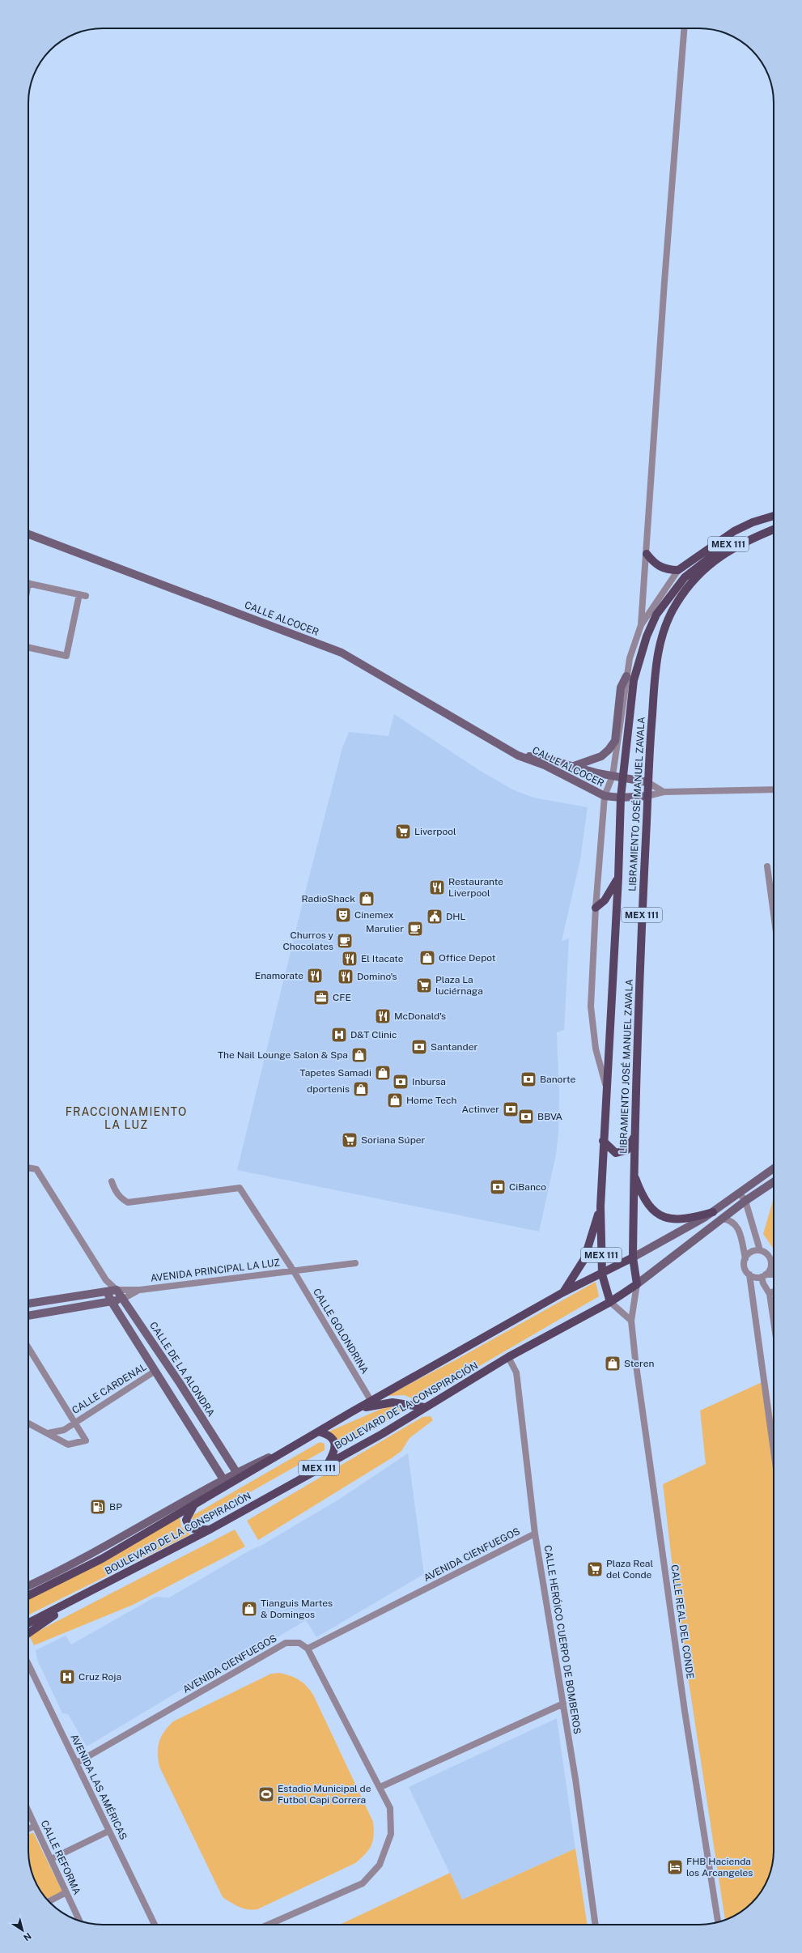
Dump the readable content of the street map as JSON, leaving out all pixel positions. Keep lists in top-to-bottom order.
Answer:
{
  "streets": {
    "main road": ["MEX 111", "LIBRAMIENTO JOSÉ MANUEL ZAVALA", "BOULEVARD DE LA CONSPIRACIÓN"],
    "street": [
      "CALLE ALCOCER",
      "AVENIDA PRINCIPAL LA LUZ",
      "CALLE GOLONDRINA",
      "CALLE DE LA ALONDRA",
      "CALLE CARDENAL",
      "AVENIDA CIENFUEGOS",
      "CALLE REAL DEL CONDE",
      "CALLE HERÓICO CUERPO DE BOMBEROS",
      "AVENIDA LAS AMÉRICAS",
      "CALLE REFORMA"
    ]
  },
  "crossings": [
    ["MEX 111", "LIBRAMIENTO JOSÉ MANUEL ZAVALA"],
    ["MEX 111", "BOULEVARD DE LA CONSPIRACIÓN"],
    ["MEX 111", "CALLE REAL DEL CONDE"],
    ["CALLE ALCOCER", "LIBRAMIENTO JOSÉ MANUEL ZAVALA"],
    ["AVENIDA PRINCIPAL LA LUZ", "CALLE GOLONDRINA"],
    ["AVENIDA PRINCIPAL LA LUZ", "CALLE DE LA ALONDRA"],
    ["CALLE GOLONDRINA", "BOULEVARD DE LA CONSPIRACIÓN"],
    ["CALLE DE LA ALONDRA", "CALLE CARDENAL"],
    ["BOULEVARD DE LA CONSPIRACIÓN", "CALLE HERÓICO CUERPO DE BOMBEROS"],
    ["AVENIDA CIENFUEGOS", "CALLE HERÓICO CUERPO DE BOMBEROS"],
    ["AVENIDA CIENFUEGOS", "AVENIDA LAS AMÉRICAS"]
  ],
  "districts": ["FRACCIONAMIENTO LA LUZ"],
  "places": {
    "supermarket": [
      "Liverpool",
      "Plaza La luciérnaga",
      "Soriana Súper",
      "Plaza Real del Conde"
    ],
    "restaurant": [
      "Restaurante Liverpool",
      "El Itacate",
      "Enamorate",
      "Domino's",
      "McDonald's"
    ],
    "shop": [
      "RadioShack",
      "Office Depot",
      "The Nail Lounge Salon & Spa",
      "Tapetes Samadi",
      "dportenis",
      "Home Tech",
      "Steren",
      "Tianguis Martes & Domingos"
    ],
    "theatre": ["Cinemex"],
    "public building": ["DHL"],
    "cafe": ["Marulier", "Churros y Chocolates"],
    "office": ["CFE"],
    "hospital": ["D&T Clinic", "Cruz Roja"],
    "bank": [
      "Santander",
      "Banorte",
      "Inbursa",
      "Actinver",
      "BBVA",
      "CiBanco"
    ],
    "fuel station": ["BP"],
    "sports": ["Estadio Municipal de Futbol Capi Correra"],
    "hotel": ["FHB Hacienda los Arcangeles"]
  },
  "north": "bottom right"
}
